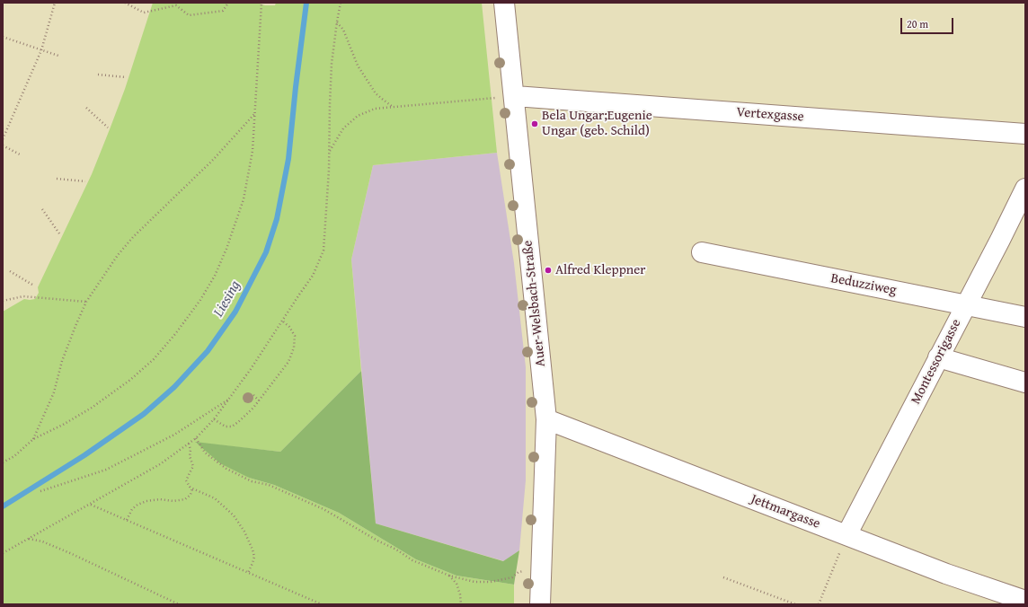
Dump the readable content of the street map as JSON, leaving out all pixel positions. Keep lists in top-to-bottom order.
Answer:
{
  "streets": {
    "street": [
      "Vertexgasse",
      "Beduzziweg",
      "Auer-Welsbach-Straße",
      "Montessorigasse",
      "Jettmargasse"
    ]
  },
  "crossings": [
    ["Vertexgasse", "Auer-Welsbach-Straße"],
    ["Beduzziweg", "Montessorigasse"],
    ["Auer-Welsbach-Straße", "Jettmargasse"],
    ["Montessorigasse", "Jettmargasse"]
  ],
  "water": ["Liesing"],
  "places": ["Bela Ungar;Eugenie Ungar (geb. Schild)", "Alfred Kleppner"],
  "scale_bar": "20 m"
}
